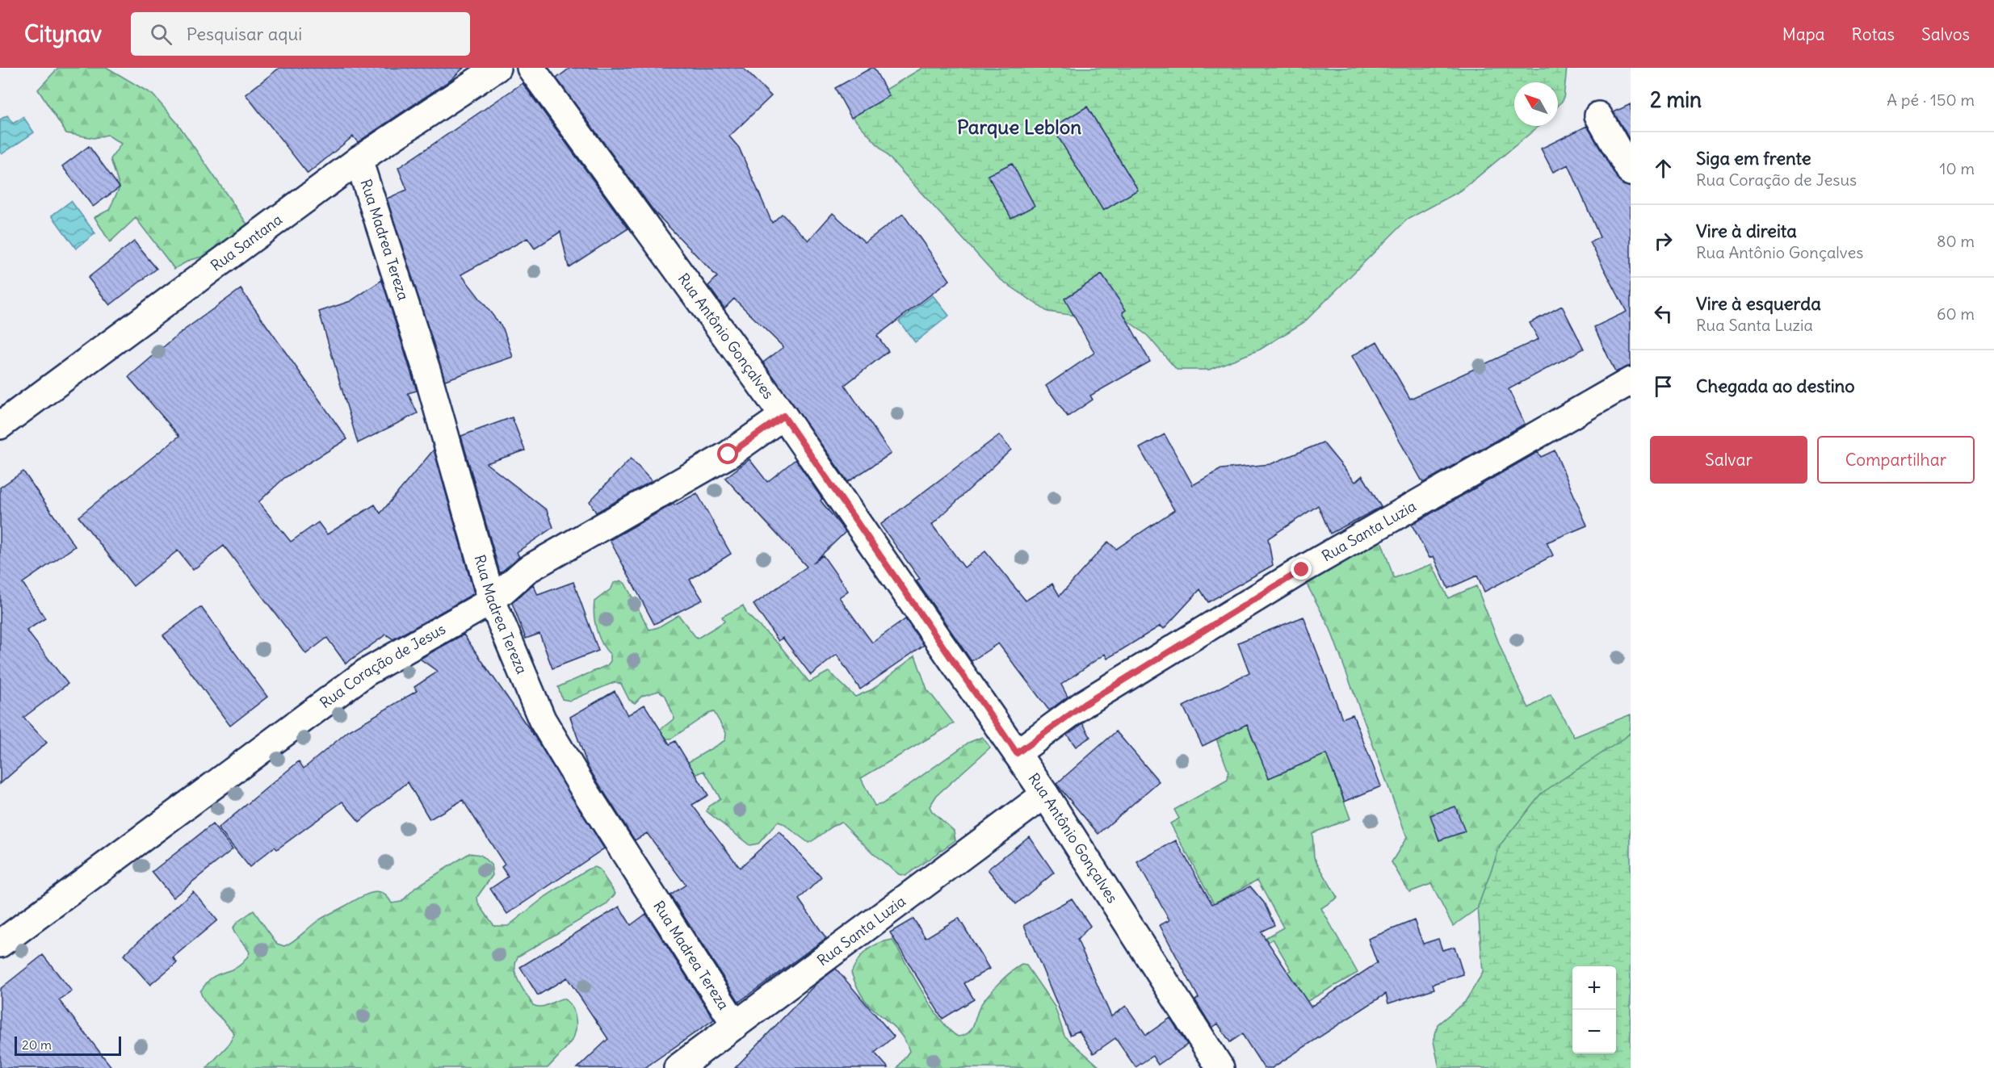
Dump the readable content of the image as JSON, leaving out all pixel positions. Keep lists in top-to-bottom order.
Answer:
{
  "streets": {
    "street": [
      "Rua Madrea Tereza",
      "Rua Santana",
      "Rua Antônio Gonçalves",
      "Rua Santa Luzia",
      "Rua Coração de Jesus"
    ]
  },
  "crossings": [
    ["Rua Madrea Tereza", "Rua Santana"],
    ["Rua Madrea Tereza", "Rua Santa Luzia"],
    ["Rua Madrea Tereza", "Rua Coração de Jesus"],
    ["Rua Antônio Gonçalves", "Rua Santa Luzia"],
    ["Rua Antônio Gonçalves", "Rua Coração de Jesus"]
  ],
  "districts": ["Parque Leblon"],
  "scale_bar": "20 m",
  "north": "top left",
  "page": {
    "header": "Citynav",
    "search": "Pesquisar aqui",
    "nav": ["Mapa", "Rotas", "Salvos"],
    "heading": ["2 min", "A pé · 150 m"],
    "list": [
      ["Siga em frente", "Rua Coração de Jesus", "10 m"],
      ["Vire à direita", "Rua Antônio Gonçalves", "80 m"],
      ["Vire à esquerda", "Rua Santa Luzia", "60 m"],
      "Chegada ao destino"
    ],
    "buttons": ["Salvar", "Compartilhar"],
    "map_buttons": ["+", "−"],
    "scale": "20 m"
  }
}
